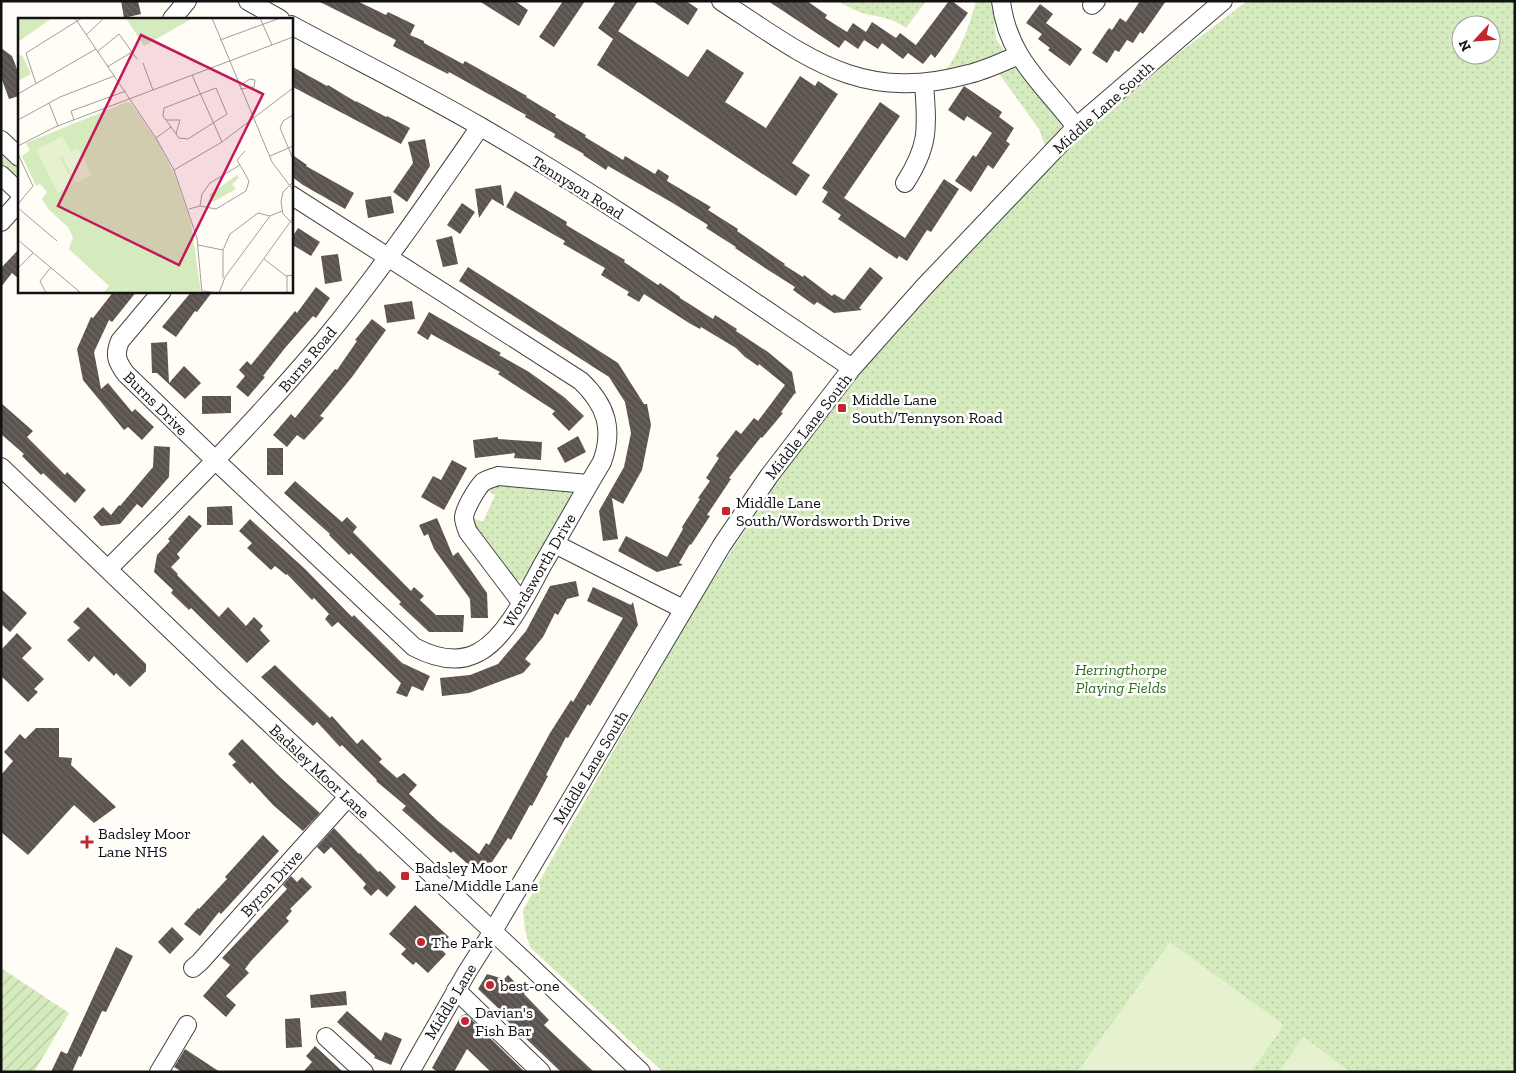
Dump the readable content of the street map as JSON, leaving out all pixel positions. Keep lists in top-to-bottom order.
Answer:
{
  "streets": {
    "street": [
      "Middle Lane South",
      "Tennyson Road",
      "Burns Road",
      "Burns Drive",
      "Wordsworth Drive",
      "Badsley Moor Lane",
      "Byron Drive",
      "Middle Lane"
    ]
  },
  "crossings": [
    ["Middle Lane South", "Tennyson Road"],
    ["Middle Lane South", "Badsley Moor Lane"],
    ["Middle Lane South", "Middle Lane"],
    ["Tennyson Road", "Burns Road"],
    ["Burns Road", "Burns Drive"],
    ["Burns Road", "Wordsworth Drive"],
    ["Burns Road", "Badsley Moor Lane"],
    ["Burns Drive", "Wordsworth Drive"],
    ["Badsley Moor Lane", "Byron Drive"],
    ["Badsley Moor Lane", "Middle Lane"]
  ],
  "parks": ["Herringthorpe Playing Fields"],
  "places": {
    "transit": ["Middle Lane South/Tennyson Road", "Middle Lane South/Wordsworth Drive", "Badsley Moor Lane/Middle Lane"],
    "health": ["Badsley Moor Lane NHS"],
    "other": ["The Park", "best-one", "Davian's Fish Bar"]
  },
  "north": "bottom left"
}
